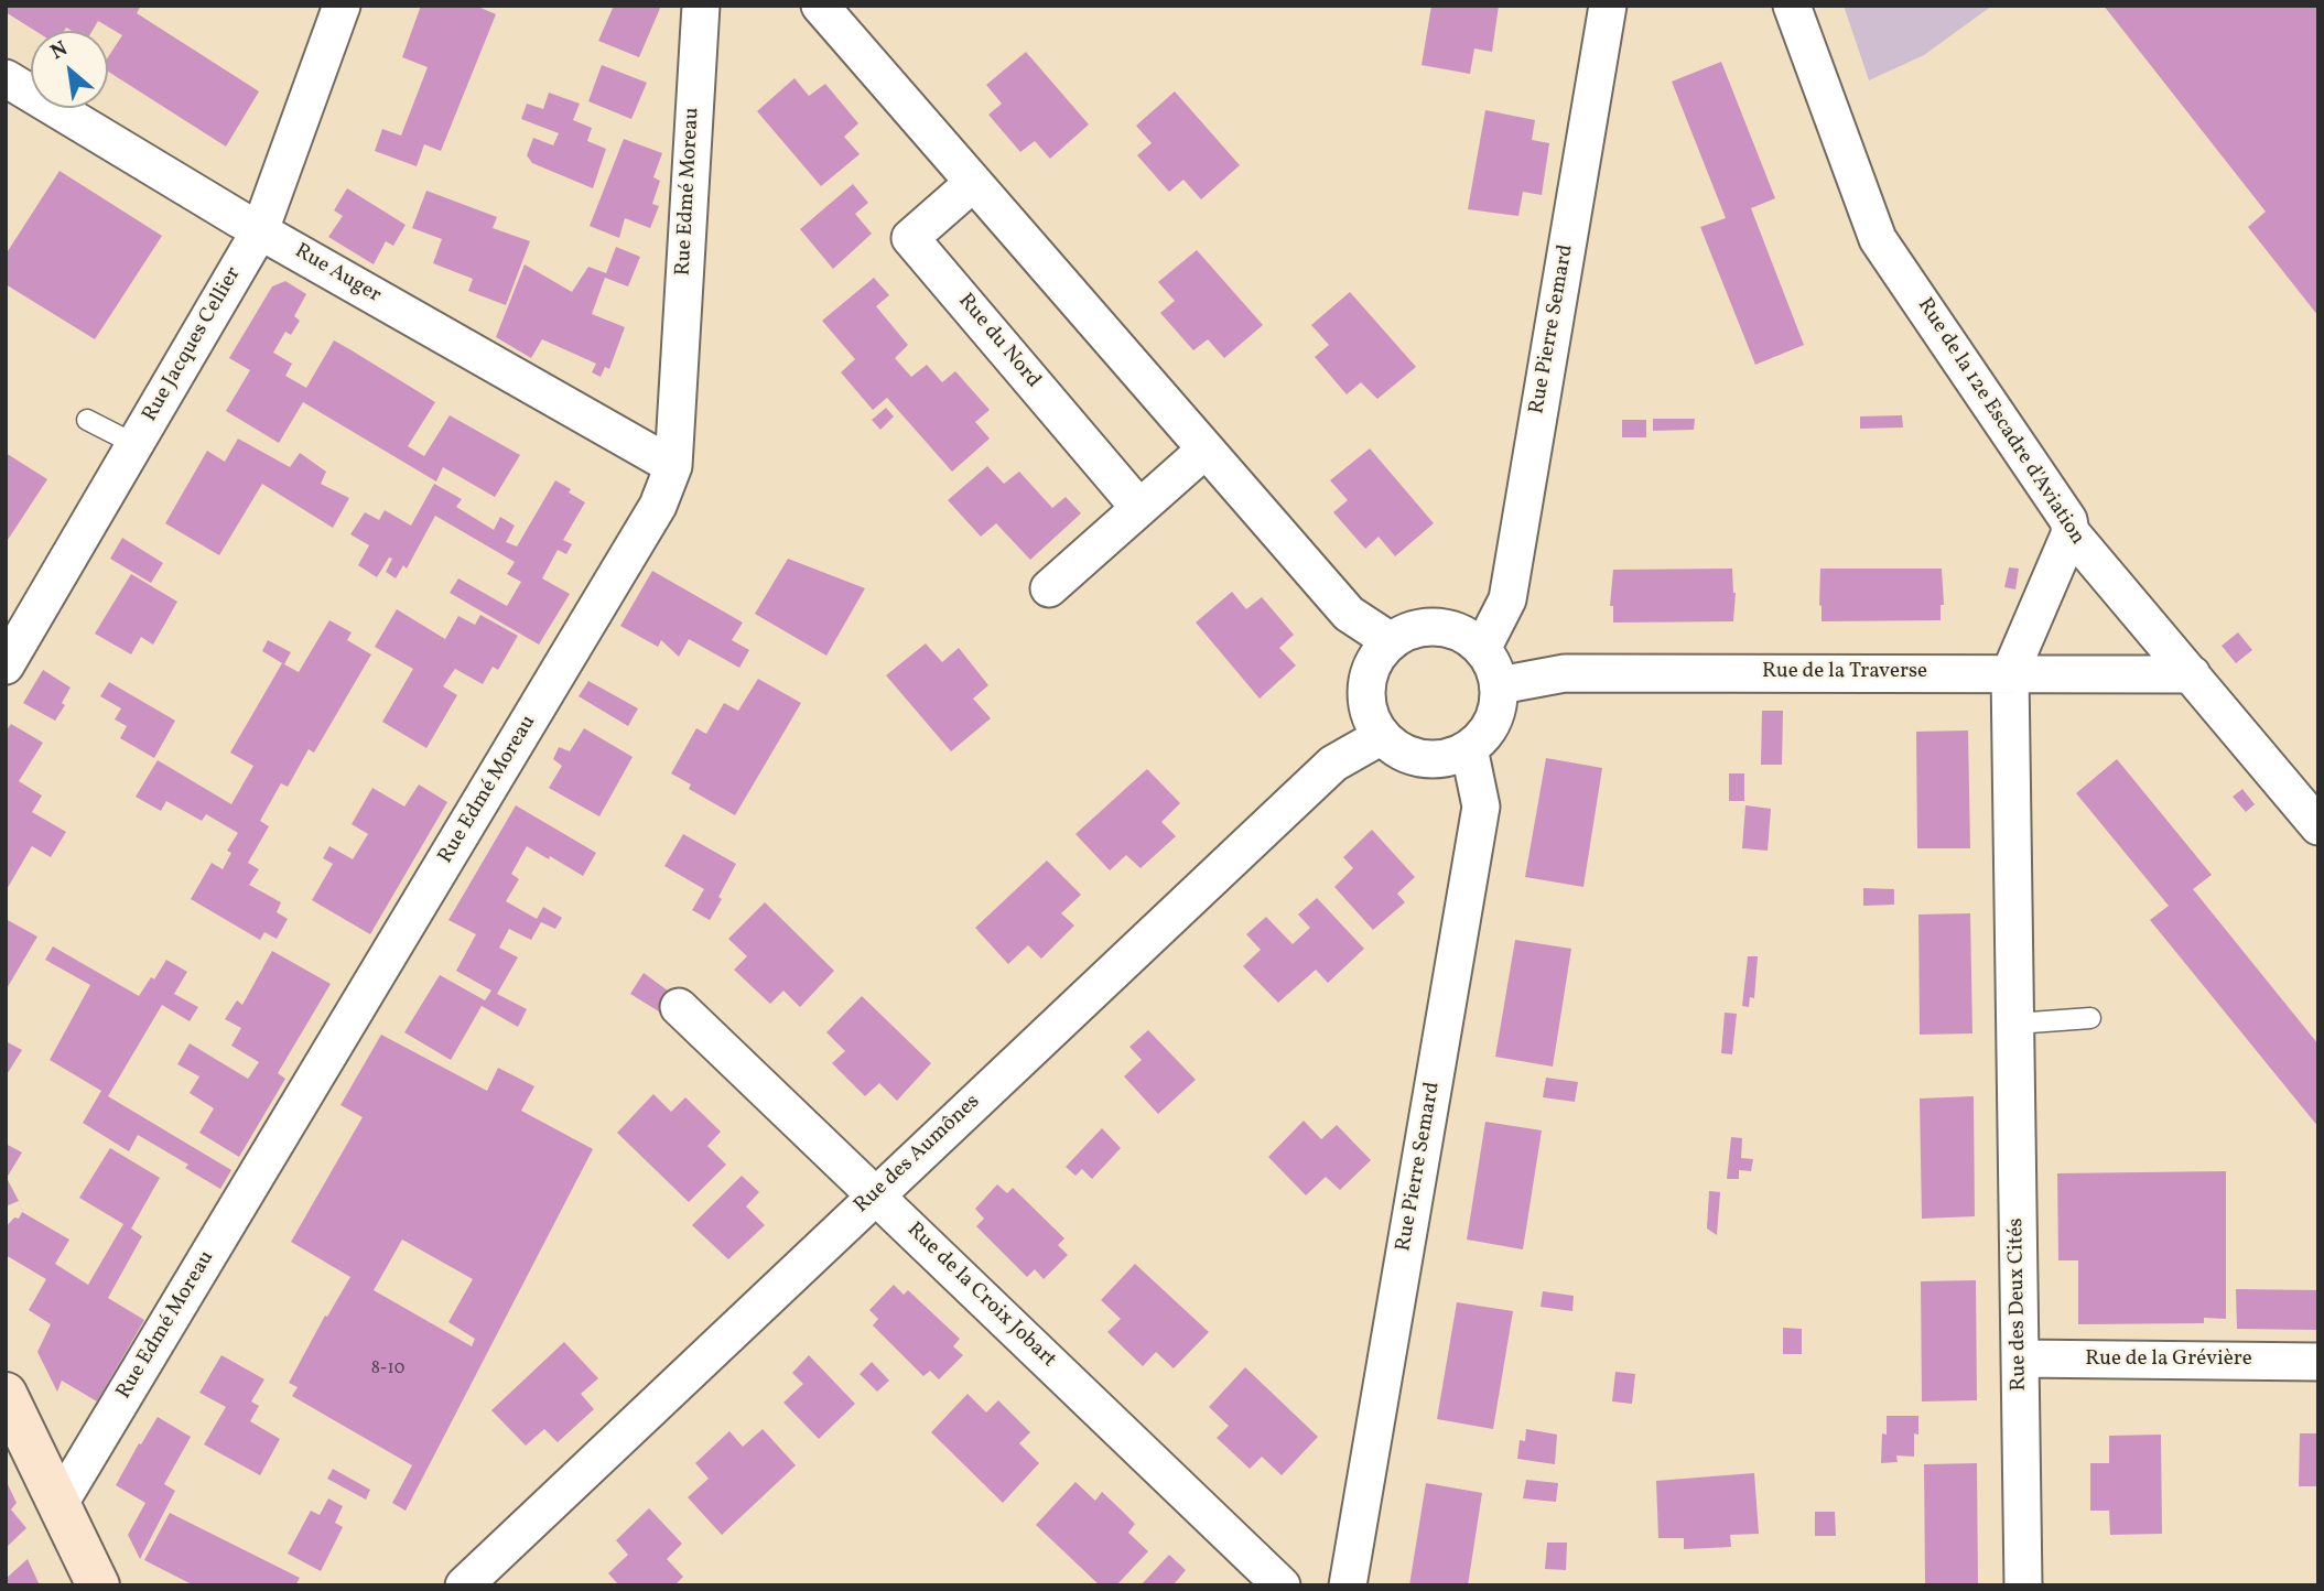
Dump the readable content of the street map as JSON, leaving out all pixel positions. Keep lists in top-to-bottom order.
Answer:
{
  "streets": {
    "street": [
      "Rue Edmé Moreau",
      "Rue Auger",
      "Rue Pierre Semard",
      "Rue du Nord",
      "Rue Jacques Cellier",
      "Rue de la 12e Escadre d'Aviation",
      "Rue de la Traverse",
      "Rue des Aumônes",
      "Rue de la Croix Jobart",
      "Rue des Deux Cités",
      "Rue de la Grévière"
    ]
  },
  "crossings": [
    ["Rue Edmé Moreau", "Rue Auger"],
    ["Rue Auger", "Rue Jacques Cellier"],
    ["Rue Pierre Semard", "Rue de la Traverse"],
    ["Rue Pierre Semard", "Rue des Aumônes"],
    ["Rue de la 12e Escadre d'Aviation", "Rue de la Traverse"],
    ["Rue de la 12e Escadre d'Aviation", "Rue des Deux Cités"],
    ["Rue de la Traverse", "Rue des Aumônes"],
    ["Rue de la Traverse", "Rue des Deux Cités"],
    ["Rue des Aumônes", "Rue de la Croix Jobart"],
    ["Rue des Deux Cités", "Rue de la Grévière"]
  ],
  "house_numbers": ["8-10"],
  "north": "top left"
}
